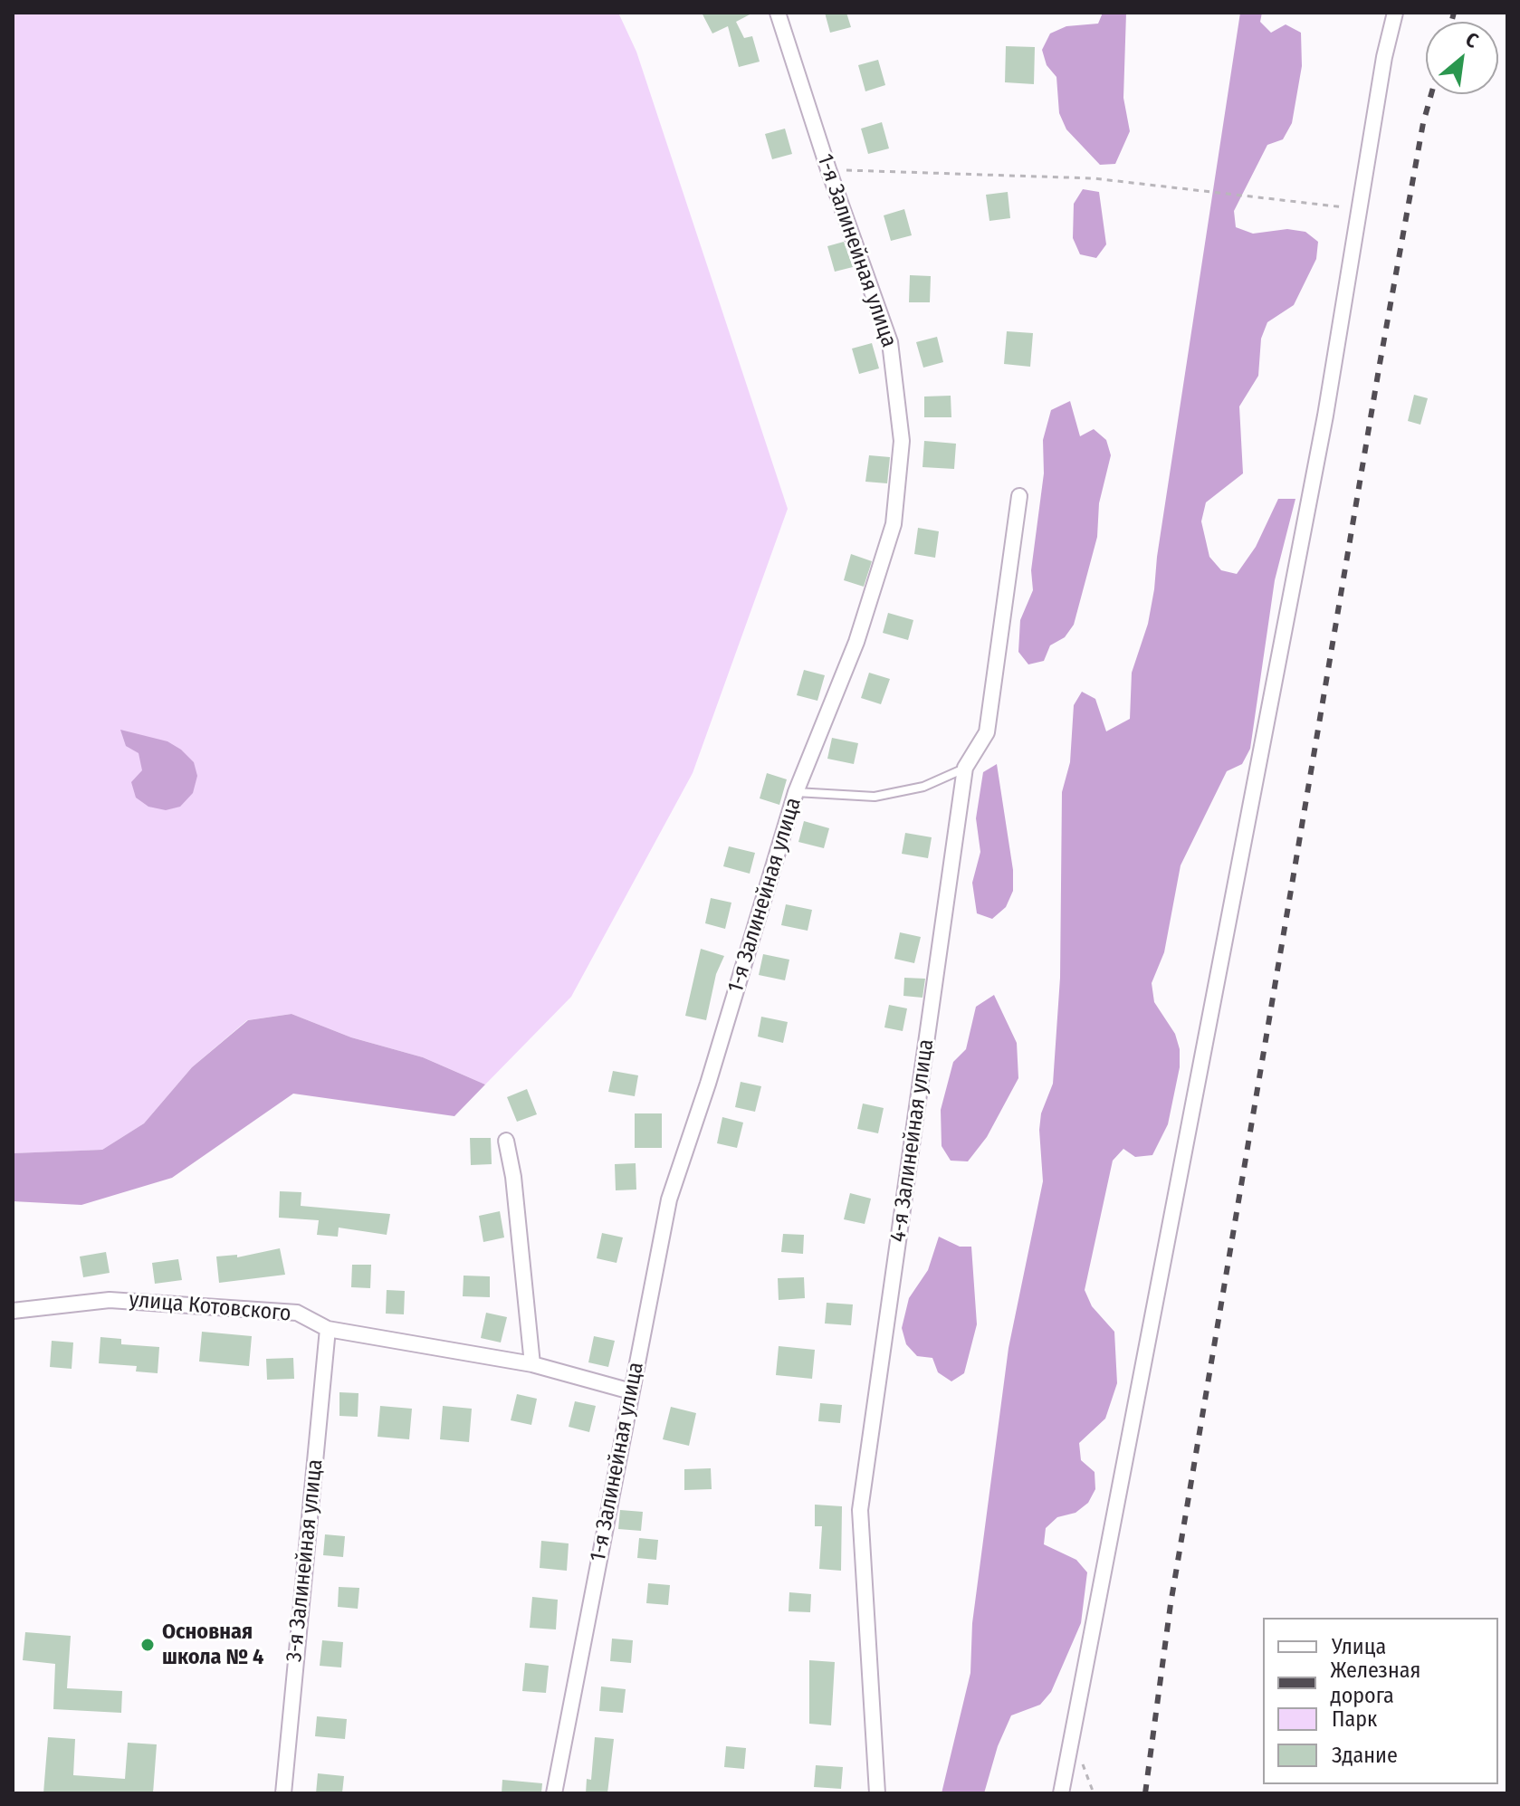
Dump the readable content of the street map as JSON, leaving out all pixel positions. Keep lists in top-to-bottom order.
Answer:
{
  "streets": {
    "street": [
      "1-я Залинейная улица",
      "4-я Залинейная улица",
      "улица Котовского",
      "3-я Залинейная улица"
    ]
  },
  "crossings": [
    ["1-я Залинейная улица", "улица Котовского"],
    ["улица Котовского", "3-я Залинейная улица"]
  ],
  "places": ["Основная школа № 4"],
  "legend": [
    "Улица",
    "Железная дорога",
    "Парк",
    "Здание"
  ],
  "north": "top right"
}
